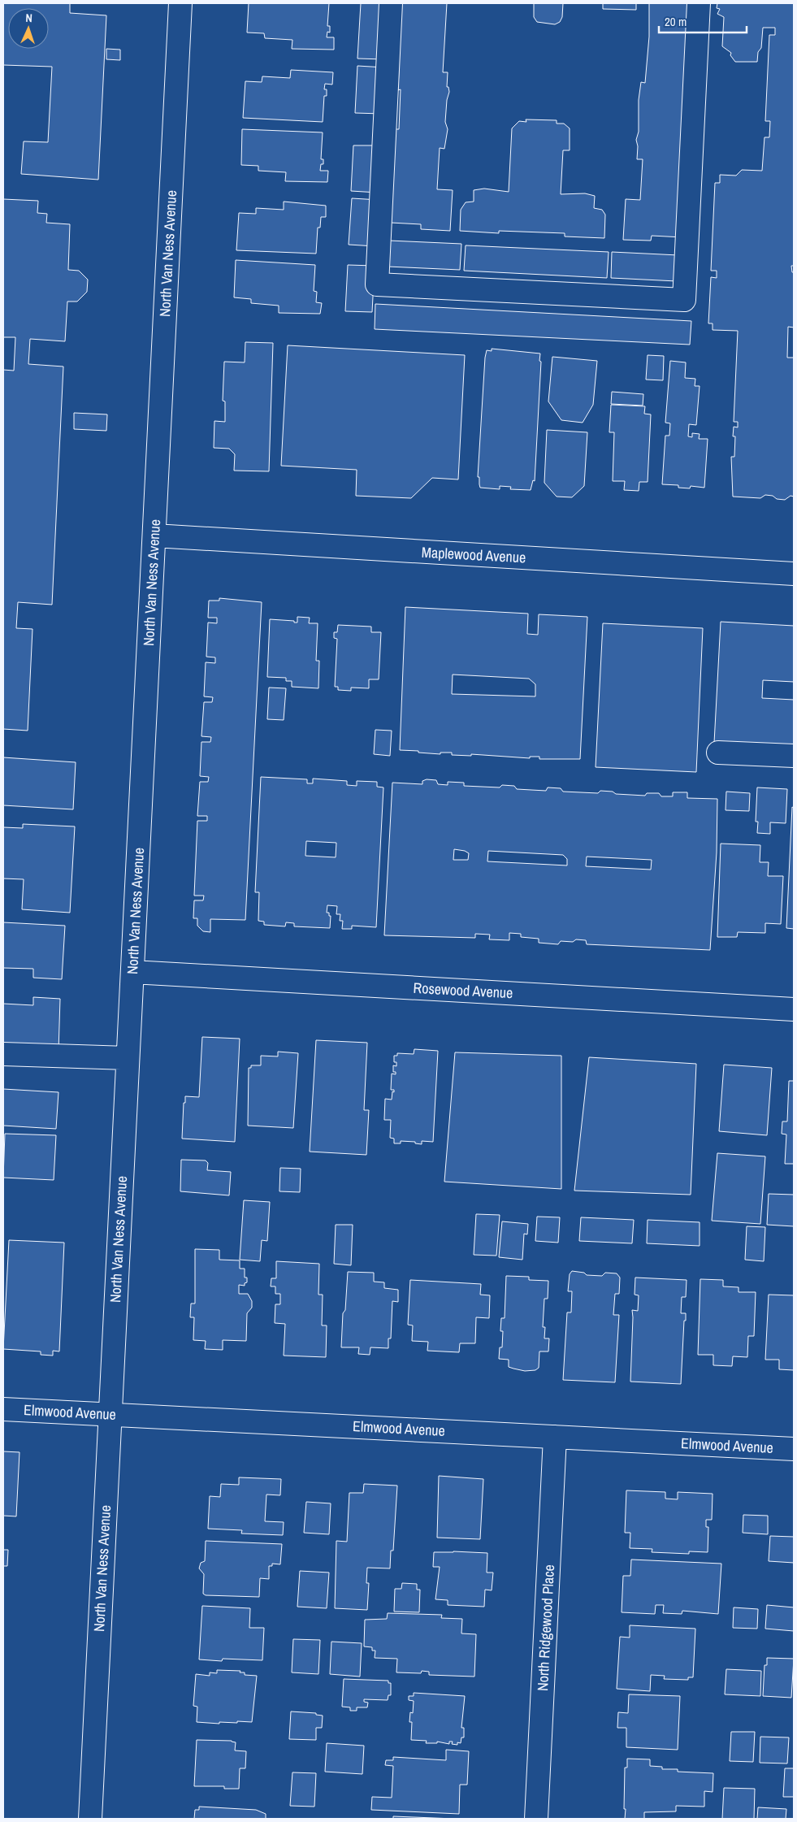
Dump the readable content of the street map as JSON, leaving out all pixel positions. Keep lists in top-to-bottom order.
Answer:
{
  "streets": {
    "street": [
      "North Van Ness Avenue",
      "Maplewood Avenue",
      "Rosewood Avenue",
      "Elmwood Avenue",
      "North Ridgewood Place"
    ]
  },
  "crossings": [
    ["North Van Ness Avenue", "Maplewood Avenue"],
    ["North Van Ness Avenue", "Rosewood Avenue"],
    ["North Van Ness Avenue", "Elmwood Avenue"],
    ["Elmwood Avenue", "North Ridgewood Place"]
  ],
  "scale_bar": "20 m",
  "north": "top"
}
